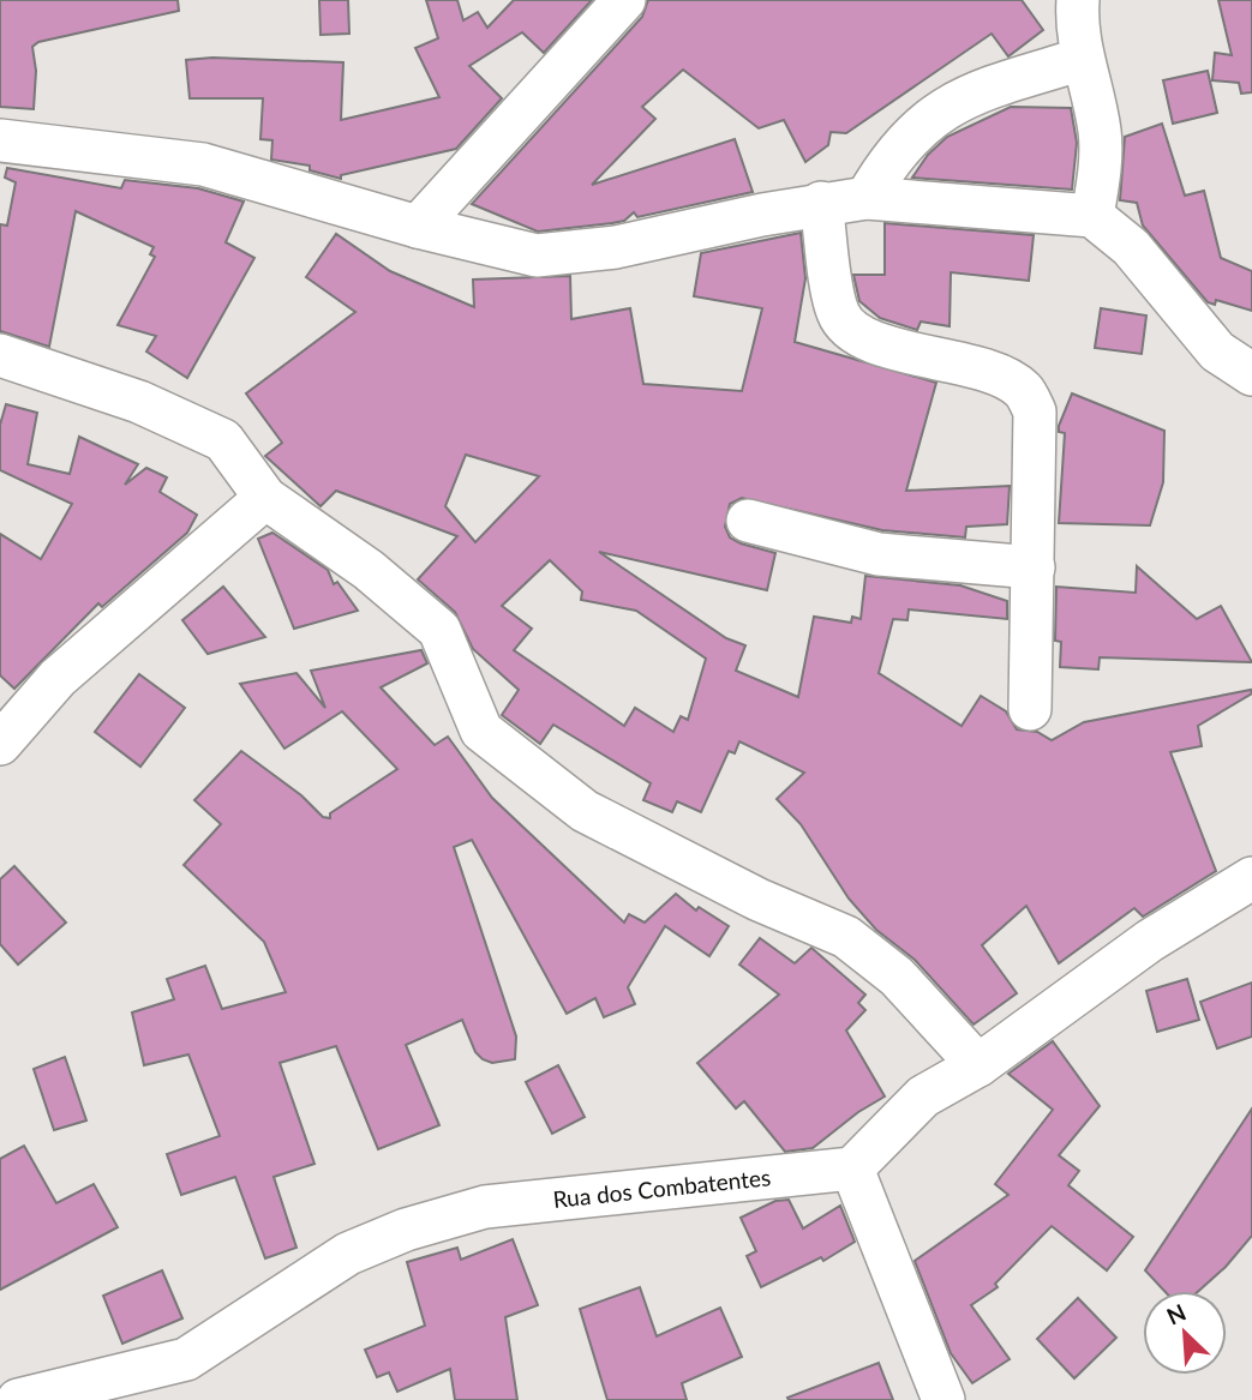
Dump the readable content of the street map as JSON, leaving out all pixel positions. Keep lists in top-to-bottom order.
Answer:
{
  "streets": {
    "street": ["Rua dos Combatentes"]
  },
  "north": "top left"
}
